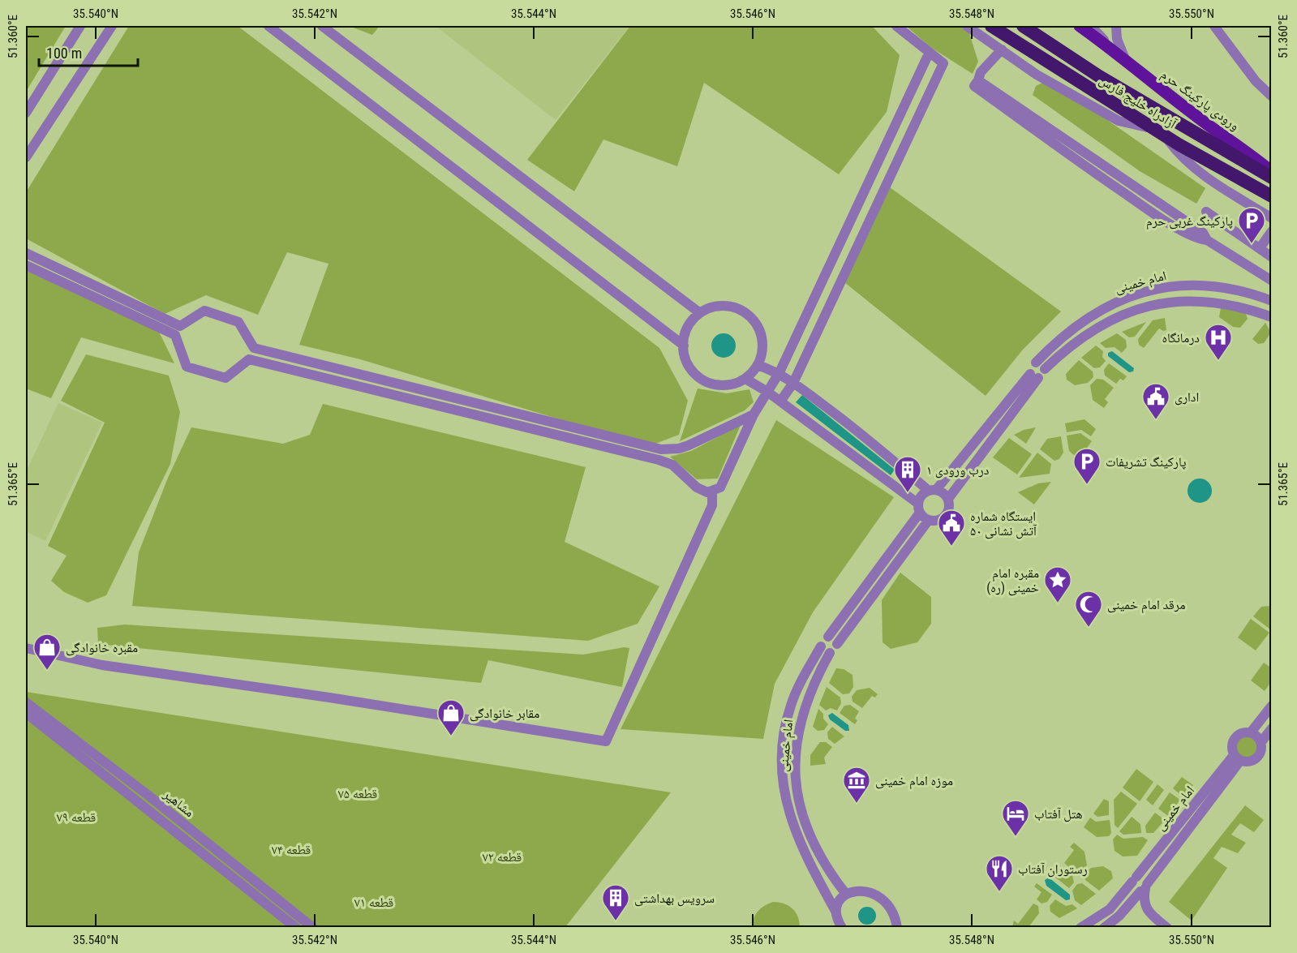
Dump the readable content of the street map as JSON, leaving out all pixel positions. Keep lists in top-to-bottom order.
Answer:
{
  "streets": {
    "highway": ["آزادراه خلیج فارس"],
    "main road": ["ورودی پارکینگ حرم"],
    "street": ["امام خمینی", "مشاهیر"]
  },
  "parks": [
    "قطعه ۷۵",
    "قطعه ۷۹",
    "قطعه ۷۴",
    "قطعه ۷۲",
    "قطعه ۷۱"
  ],
  "places": {
    "parking": ["پارکینگ غربی حرم", "پارکینگ تشریفات"],
    "hospital": ["درمانگاه"],
    "public building": ["اداری", "ایستگاه شماره ۵۰ آتش نشانی"],
    "building": ["درب ورودی ۱", "سرویس بهداشتی"],
    "place": ["مقبره امام خمینی (ره)"],
    "mosque": ["مرقد امام خمینی"],
    "shop": ["مقبره خانوادگی", "مقابر خانوادگی"],
    "museum": ["موزه امام خمینی"],
    "hotel": ["هتل آفتاب"],
    "restaurant": ["رستوران آفتاب"]
  },
  "scale_bar": "100 m",
  "coordinates": [
    "35.540°N",
    "35.542°N",
    "35.544°N",
    "35.546°N",
    "35.548°N",
    "35.550°N",
    "51.360°E",
    "51.365°E"
  ]
}
